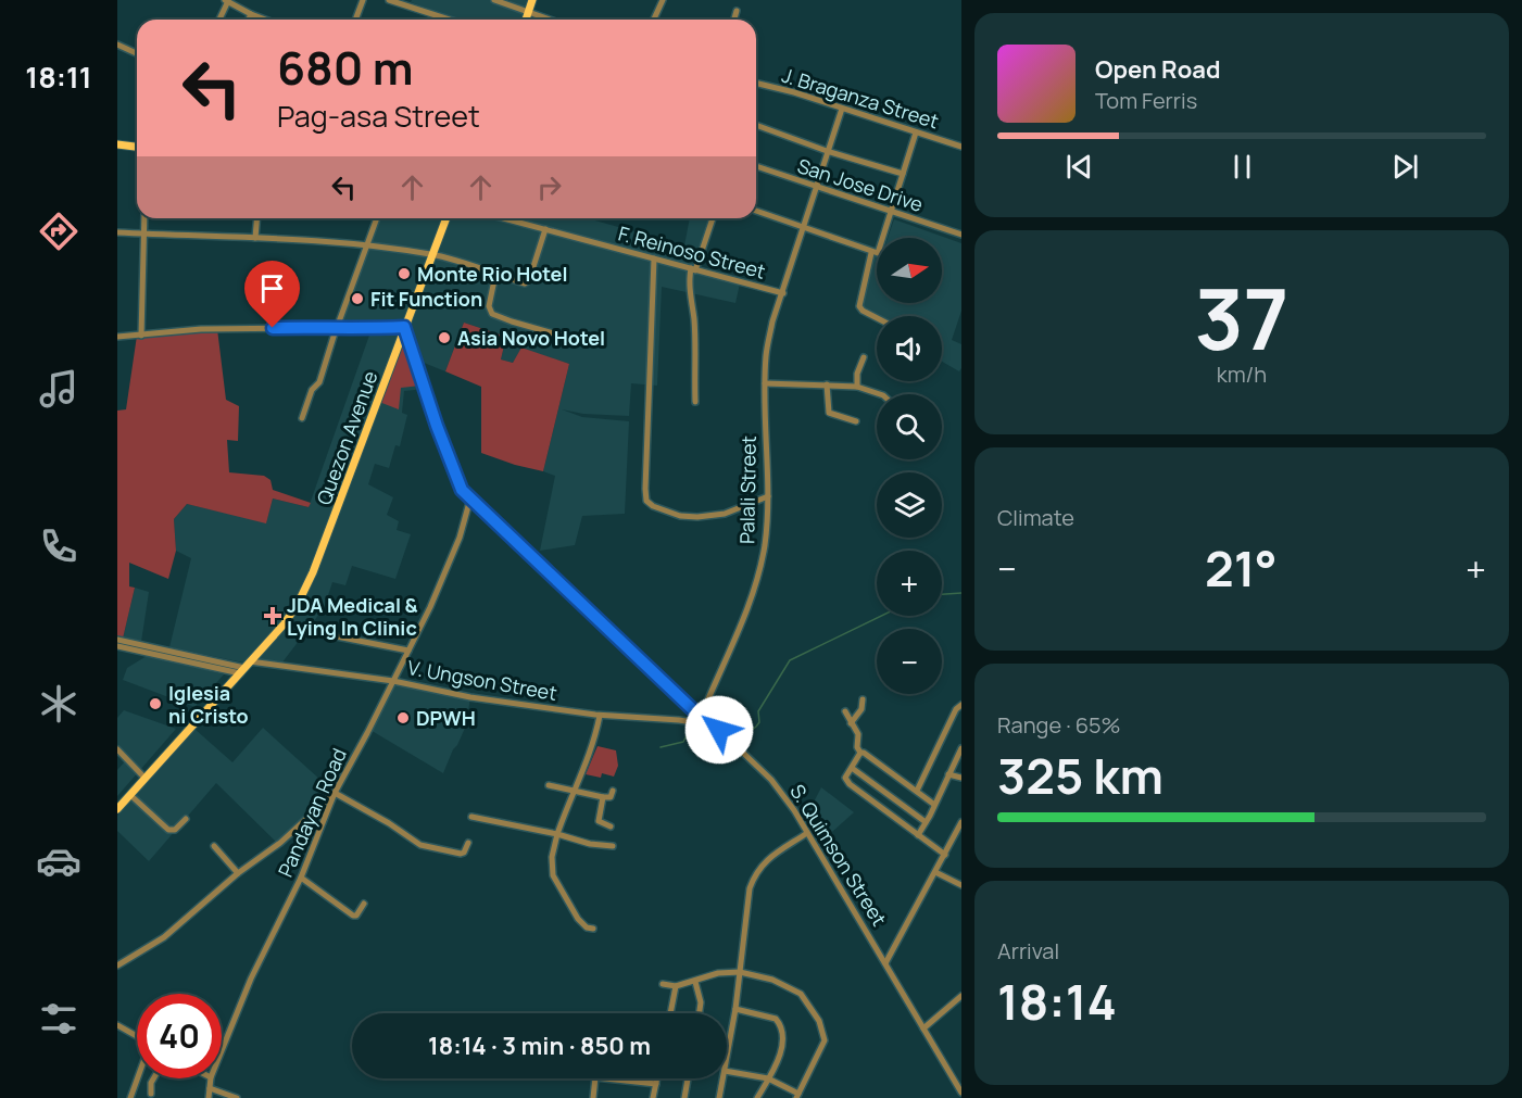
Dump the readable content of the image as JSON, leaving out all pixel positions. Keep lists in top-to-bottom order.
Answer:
{
  "streets": {
    "main road": ["Quezon Avenue"],
    "street": [
      "J. Braganza Street",
      "San Jose Drive",
      "F. Reinoso Street",
      "Palali Street",
      "V. Ungson Street",
      "Pandayan Road",
      "S. Quimson Street"
    ]
  },
  "crossings": [
    ["J. Braganza Street", "Palali Street"],
    ["San Jose Drive", "Palali Street"],
    ["F. Reinoso Street", "Palali Street"],
    ["Quezon Avenue", "V. Ungson Street"],
    ["Quezon Avenue", "S. Quimson Street"],
    ["Palali Street", "S. Quimson Street"],
    ["V. Ungson Street", "Pandayan Road"],
    ["V. Ungson Street", "S. Quimson Street"],
    ["Pandayan Road", "S. Quimson Street"]
  ],
  "places": {
    "other": [
      "Monte Rio Hotel",
      "Fit Function",
      "Asia Novo Hotel",
      "Iglesia ni Cristo",
      "DPWH"
    ],
    "health": ["JDA Medical & Lying In Clinic"]
  },
  "north": "right",
  "page": {
    "tabs": "18:11",
    "turn": ["680 m", "Pag-asa Street"],
    "song": ["Open Road", "Tom Ferris"],
    "tile": [
      ["37", "km/h"],
      "Climate",
      ["Range · 65%", "325 km"],
      ["Arrival", "18:14"]
    ],
    "map_buttons": ["+", "−"],
    "heat": ["−", "21°", "+"],
    "limit": "40",
    "trip": "18:14 · 3 min · 850 m"
  }
}
